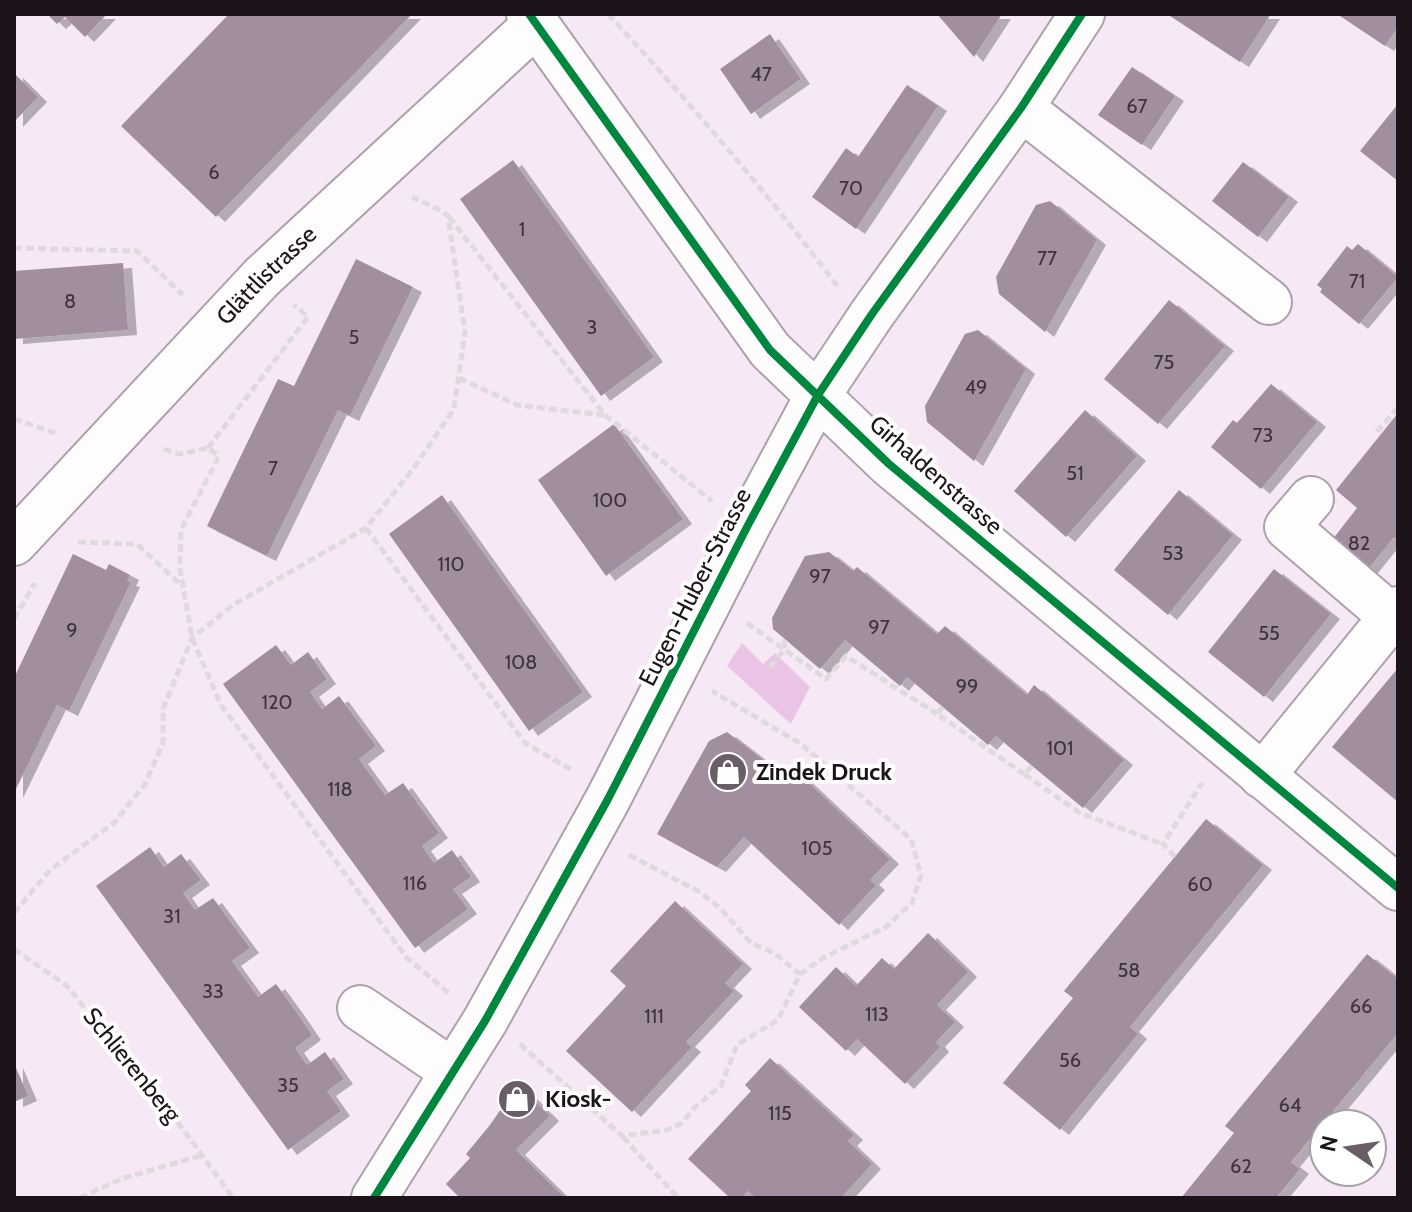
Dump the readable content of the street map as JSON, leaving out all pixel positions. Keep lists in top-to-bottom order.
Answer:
{
  "streets": {
    "street": ["Glättlistrasse", "Girhaldenstrasse", "Eugen-Huber-Strasse"],
    "path": ["Schlierenberg"]
  },
  "crossings": [
    ["Glättlistrasse", "Girhaldenstrasse"],
    ["Girhaldenstrasse", "Eugen-Huber-Strasse"]
  ],
  "places": {
    "shop": ["Zindek Druck", "Kiosk-"]
  },
  "house_numbers": [
    "47",
    "67",
    "6",
    "70",
    "1",
    "77",
    "71",
    "8",
    "3",
    "5",
    "75",
    "49",
    "73",
    "7",
    "51",
    "100",
    "82",
    "53",
    "110",
    "97",
    "97",
    "9",
    "55",
    "108",
    "99",
    "120",
    "101",
    "118",
    "105",
    "116",
    "60",
    "31",
    "58",
    "33",
    "66",
    "113",
    "111",
    "56",
    "35",
    "64",
    "115",
    "62"
  ],
  "north": "left"
}
